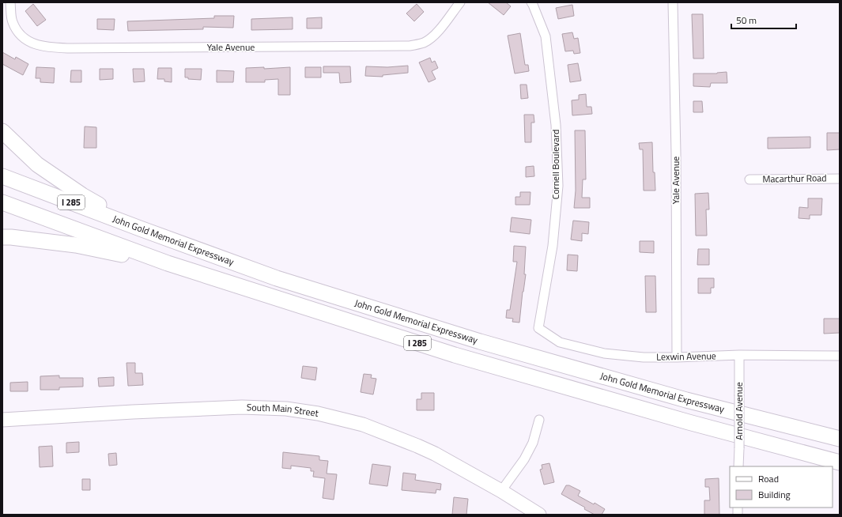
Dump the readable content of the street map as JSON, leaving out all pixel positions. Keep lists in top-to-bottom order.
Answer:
{
  "streets": {
    "highway": ["I 285", "John Gold Memorial Expressway"],
    "main road": ["South Main Street"],
    "street": [
      "Yale Avenue",
      "Cornell Boulevard",
      "Macarthur Road",
      "Lexwin Avenue",
      "Arnold Avenue"
    ]
  },
  "crossings": [
    ["Yale Avenue", "Lexwin Avenue"],
    ["Cornell Boulevard", "Lexwin Avenue"],
    ["Lexwin Avenue", "Arnold Avenue"]
  ],
  "legend": ["Road", "Building"],
  "scale_bar": "50 m"
}
